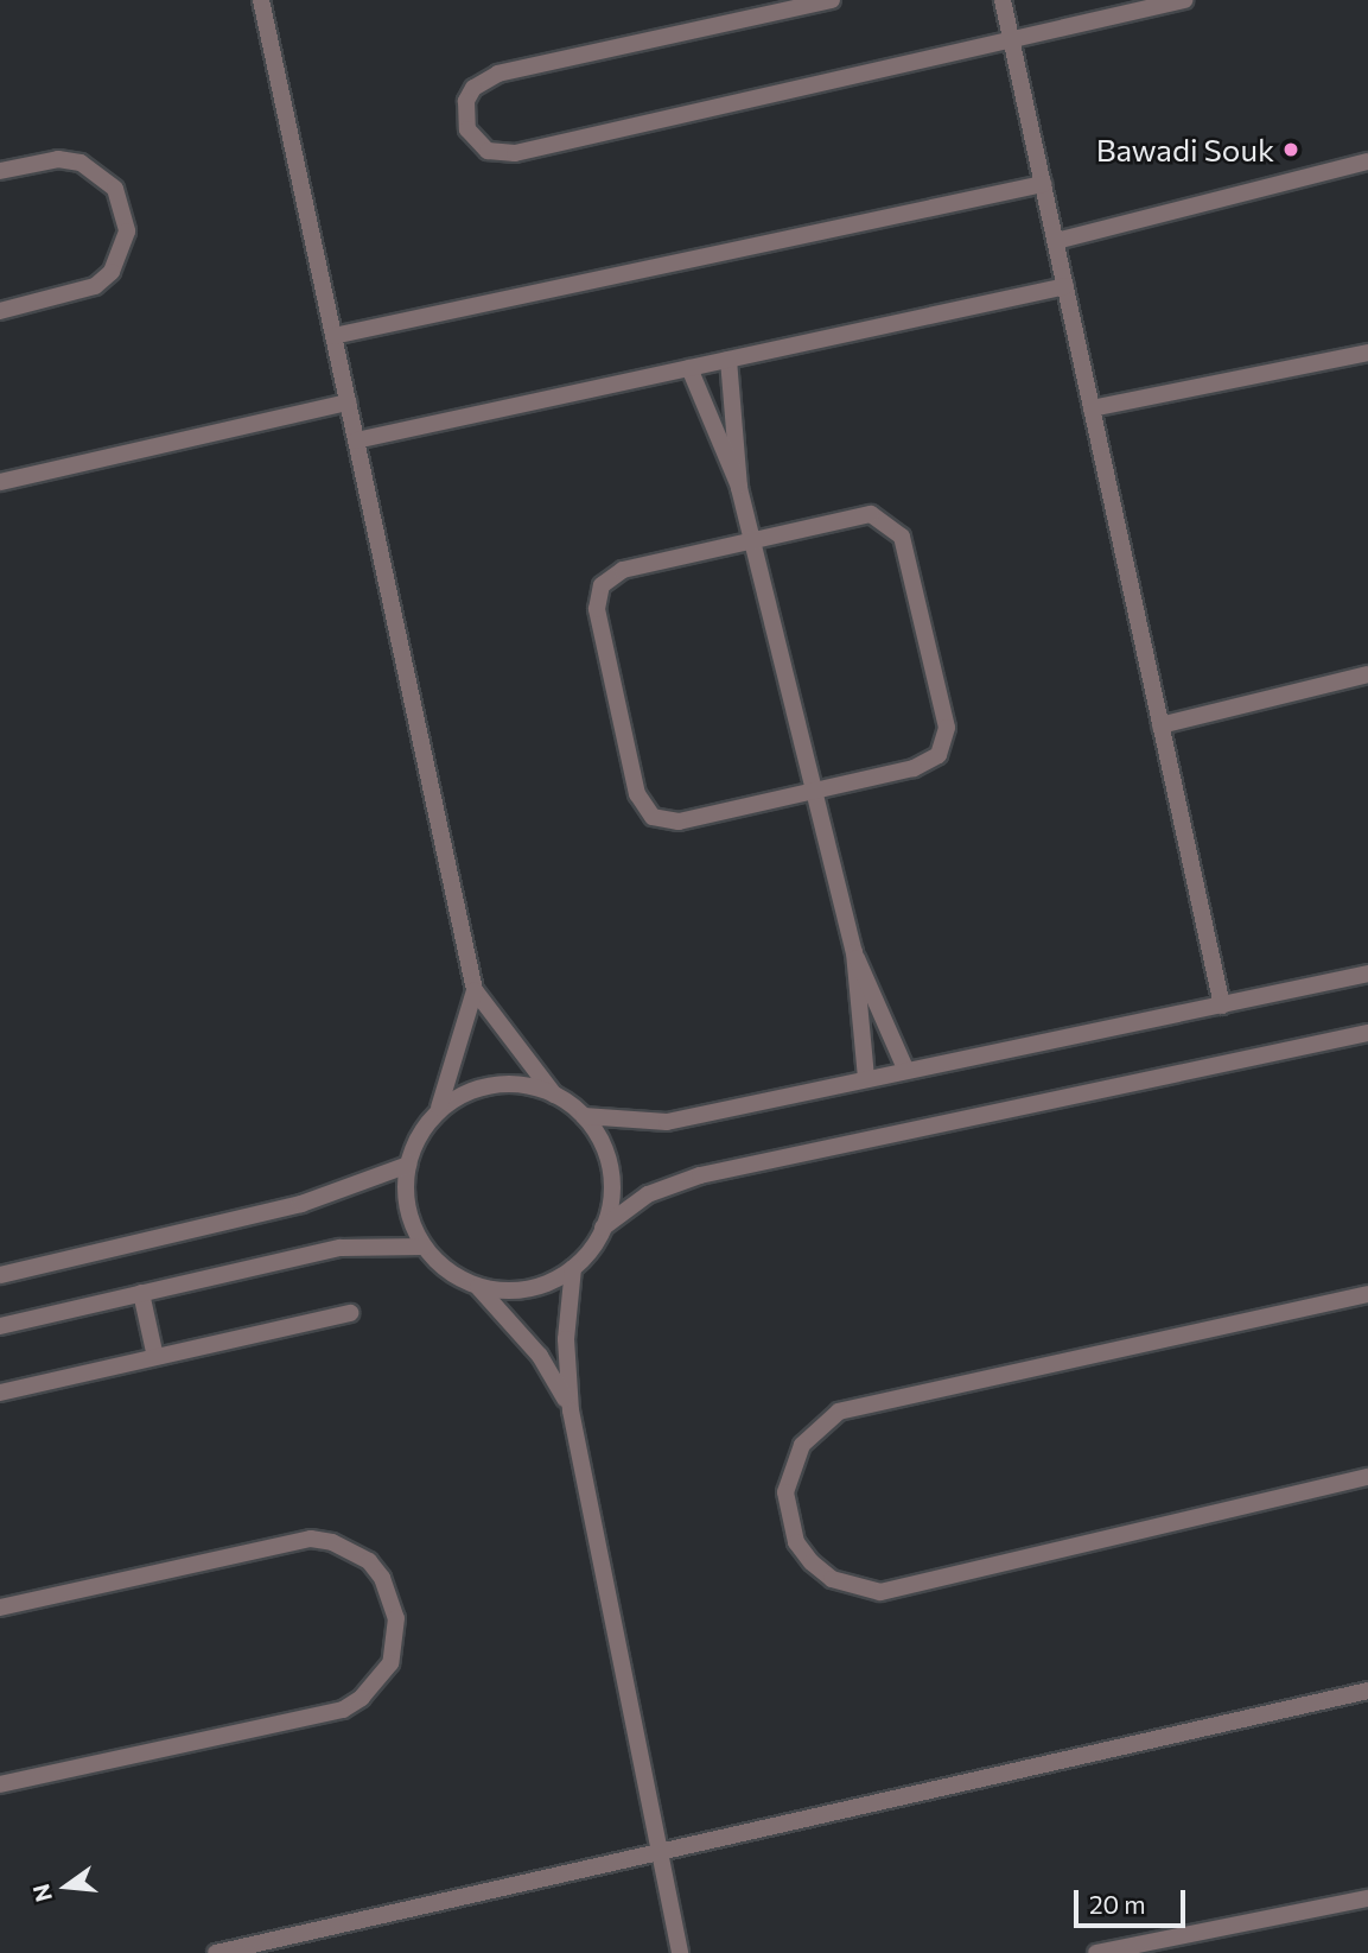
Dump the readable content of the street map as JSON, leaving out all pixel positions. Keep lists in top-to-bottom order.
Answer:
{
  "places": ["Bawadi Souk"],
  "scale_bar": "20 m",
  "north": "left"
}
